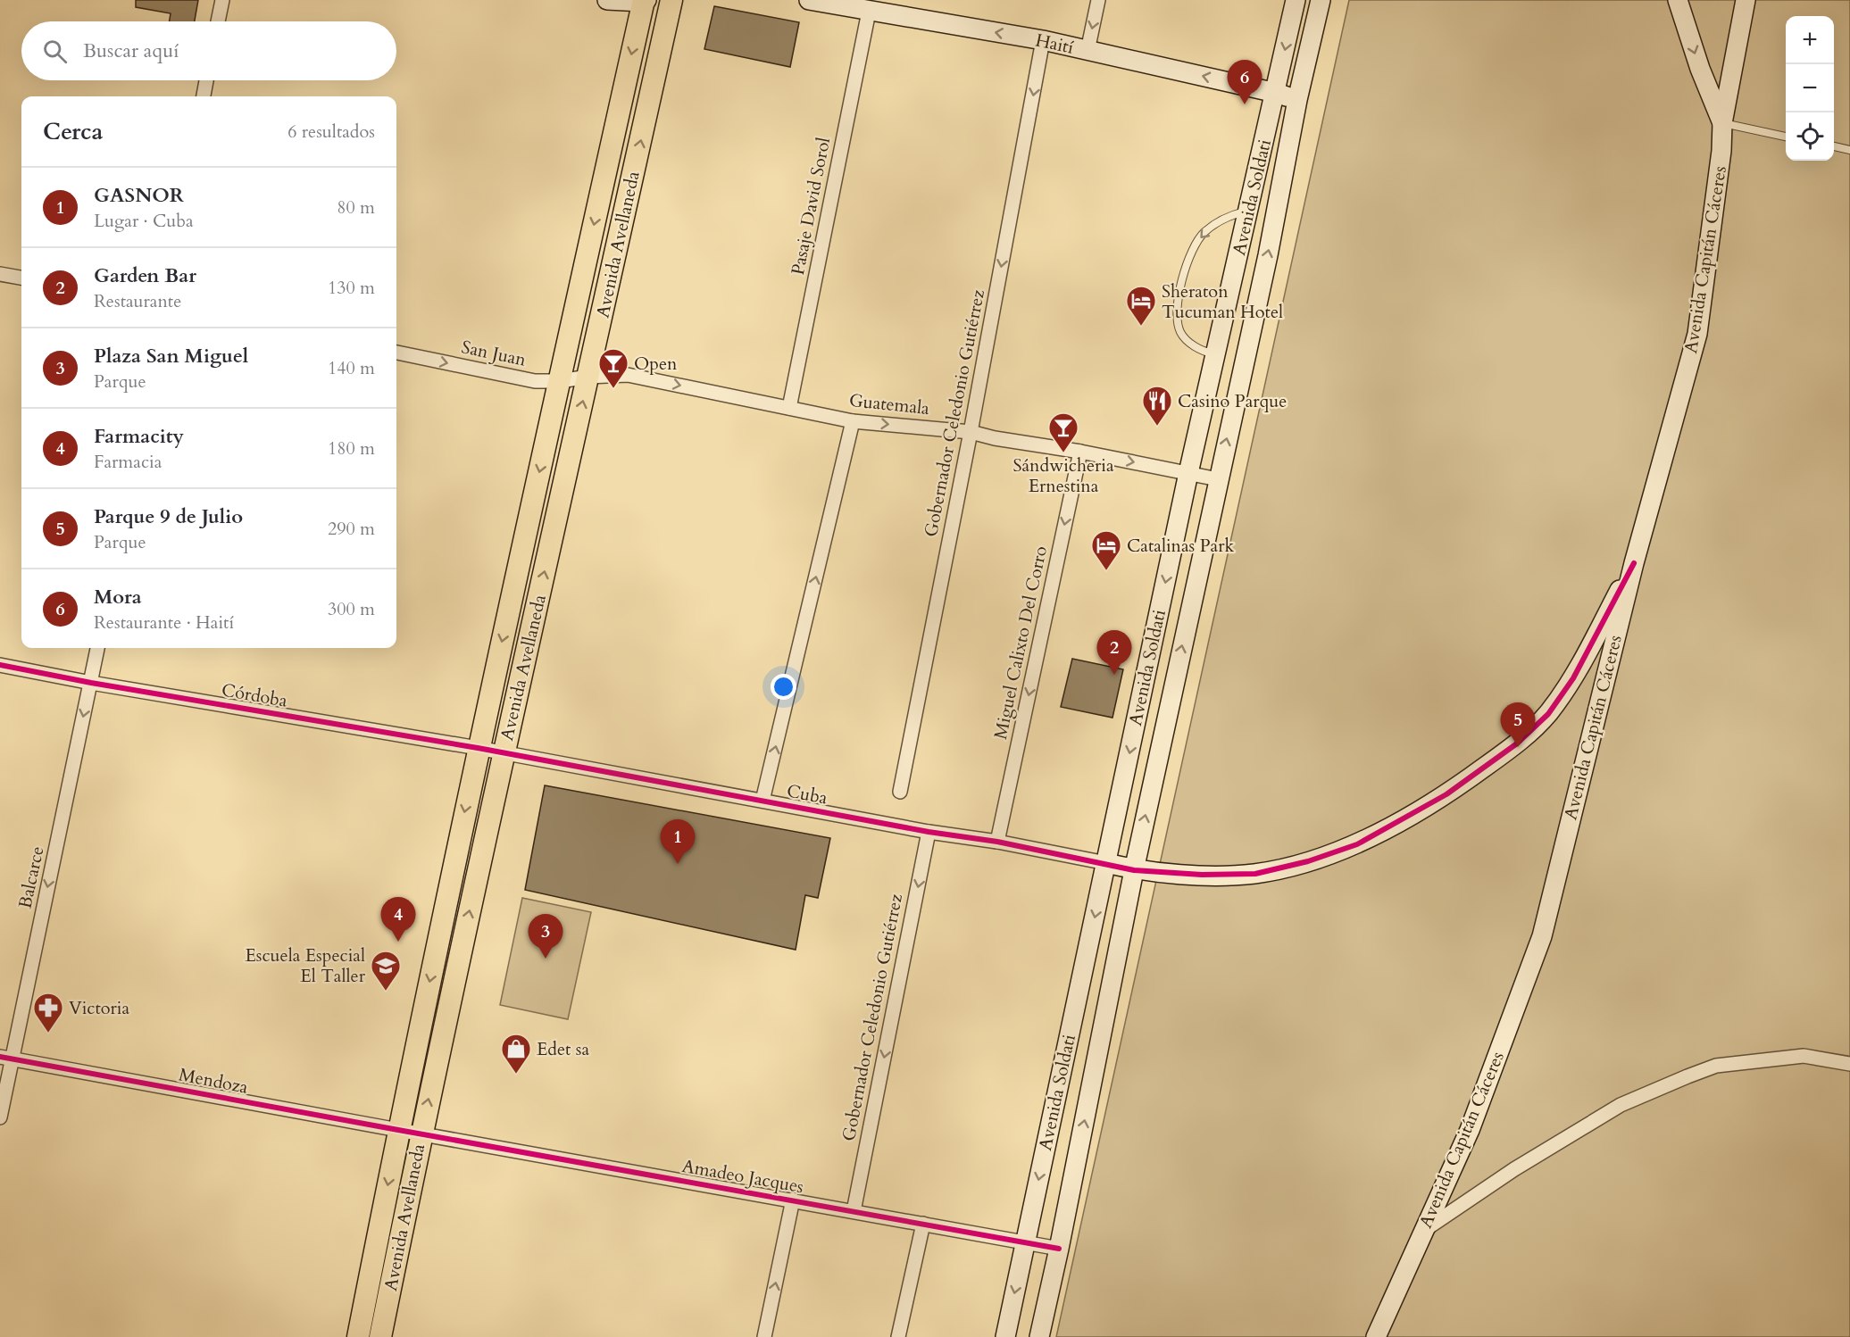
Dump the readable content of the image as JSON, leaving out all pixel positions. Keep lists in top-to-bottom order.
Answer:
{
  "streets": {
    "main road": [
      "Haití",
      "Avenida Soldati",
      "Avenida Avellaneda",
      "Avenida Capitán Cáceres"
    ],
    "street": [
      "Pasaje David Sorol",
      "San Juan",
      "Guatemala",
      "Gobernador Celedonio Gutiérrez",
      "Miguel Calixto Del Corro",
      "Córdoba",
      "Cuba",
      "Balcarce",
      "Mendoza",
      "Amadeo Jacques"
    ]
  },
  "crossings": [
    ["Haití", "Avenida Soldati"],
    ["Haití", "Pasaje David Sorol"],
    ["Haití", "Gobernador Celedonio Gutiérrez"],
    ["Avenida Soldati", "Guatemala"],
    ["Avenida Soldati", "Cuba"],
    ["Avenida Soldati", "Amadeo Jacques"],
    ["Pasaje David Sorol", "Guatemala"],
    ["Avenida Avellaneda", "San Juan"],
    ["Avenida Avellaneda", "Guatemala"],
    ["Avenida Avellaneda", "Córdoba"],
    ["Avenida Avellaneda", "Cuba"],
    ["Avenida Avellaneda", "Mendoza"],
    ["Avenida Avellaneda", "Amadeo Jacques"],
    ["San Juan", "Guatemala"],
    ["Guatemala", "Gobernador Celedonio Gutiérrez"],
    ["Guatemala", "Miguel Calixto Del Corro"],
    ["Gobernador Celedonio Gutiérrez", "Cuba"],
    ["Gobernador Celedonio Gutiérrez", "Amadeo Jacques"],
    ["Miguel Calixto Del Corro", "Cuba"],
    ["Córdoba", "Cuba"],
    ["Córdoba", "Balcarce"],
    ["Balcarce", "Mendoza"],
    ["Mendoza", "Amadeo Jacques"]
  ],
  "one_way": [
    "Haití",
    "San Juan",
    "Guatemala",
    "Gobernador Celedonio Gutiérrez",
    "Miguel Calixto Del Corro",
    "Balcarce"
  ],
  "places": {
    "hotel": ["Sheraton Tucuman Hotel", "Catalinas Park"],
    "bar": ["Open", "Sándwicheria Ernestina"],
    "restaurant": ["Casino Parque"],
    "school or university": ["Escuela Especial El Taller"],
    "pharmacy": ["Victoria"],
    "shop": ["Edet sa"]
  },
  "page": {
    "map_buttons": ["+", "−"],
    "search": "Buscar aquí",
    "pins": [
      "6",
      "2",
      "5",
      "1",
      "4",
      "3"
    ],
    "heading": ["Cerca", "6 resultados"],
    "list": [
      {
        "mark": "1",
        "name": "GASNOR",
        "note": "Lugar · Cuba",
        "value": "80 m"
      },
      {
        "mark": "2",
        "name": "Garden Bar",
        "note": "Restaurante",
        "value": "130 m"
      },
      {
        "mark": "3",
        "name": "Plaza San Miguel",
        "note": "Parque",
        "value": "140 m"
      },
      {
        "mark": "4",
        "name": "Farmacity",
        "note": "Farmacia",
        "value": "180 m"
      },
      {
        "mark": "5",
        "name": "Parque 9 de Julio",
        "note": "Parque",
        "value": "290 m"
      },
      {
        "mark": "6",
        "name": "Mora",
        "note": "Restaurante · Haití",
        "value": "300 m"
      }
    ]
  }
}
